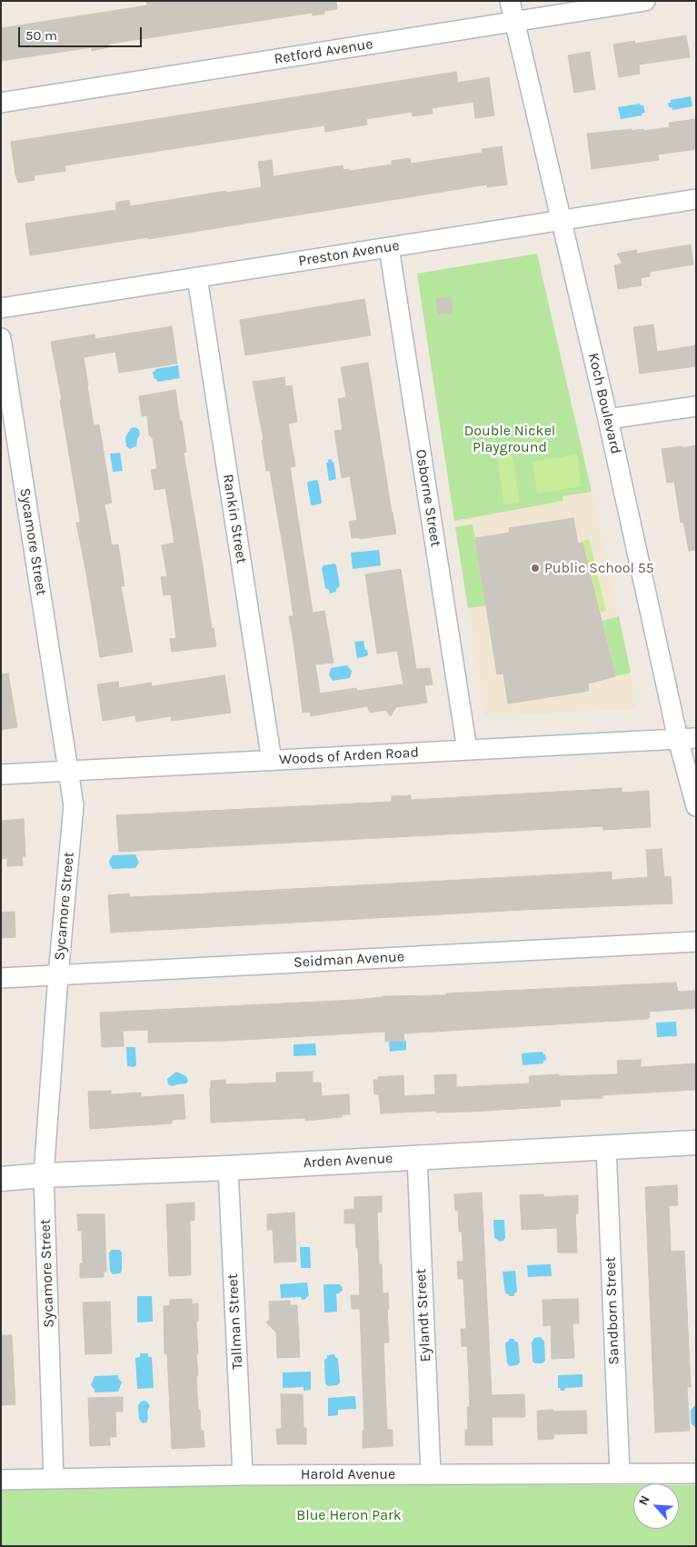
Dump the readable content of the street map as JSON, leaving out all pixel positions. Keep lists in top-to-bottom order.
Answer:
{
  "streets": {
    "street": [
      "Retford Avenue",
      "Preston Avenue",
      "Koch Boulevard",
      "Osborne Street",
      "Rankin Street",
      "Sycamore Street",
      "Woods of Arden Road",
      "Seidman Avenue",
      "Arden Avenue",
      "Sandborn Street",
      "Eylandt Street",
      "Tallman Street",
      "Harold Avenue"
    ]
  },
  "crossings": [
    ["Retford Avenue", "Koch Boulevard"],
    ["Preston Avenue", "Koch Boulevard"],
    ["Preston Avenue", "Osborne Street"],
    ["Preston Avenue", "Rankin Street"],
    ["Koch Boulevard", "Woods of Arden Road"],
    ["Osborne Street", "Woods of Arden Road"],
    ["Rankin Street", "Woods of Arden Road"],
    ["Sycamore Street", "Woods of Arden Road"],
    ["Sycamore Street", "Seidman Avenue"],
    ["Sycamore Street", "Arden Avenue"],
    ["Sycamore Street", "Harold Avenue"],
    ["Arden Avenue", "Sandborn Street"],
    ["Arden Avenue", "Eylandt Street"],
    ["Arden Avenue", "Tallman Street"],
    ["Sandborn Street", "Harold Avenue"],
    ["Eylandt Street", "Harold Avenue"],
    ["Tallman Street", "Harold Avenue"]
  ],
  "parks": ["Double Nickel Playground", "Blue Heron Park"],
  "places": ["Public School 55"],
  "scale_bar": "50 m",
  "north": "top left"
}
